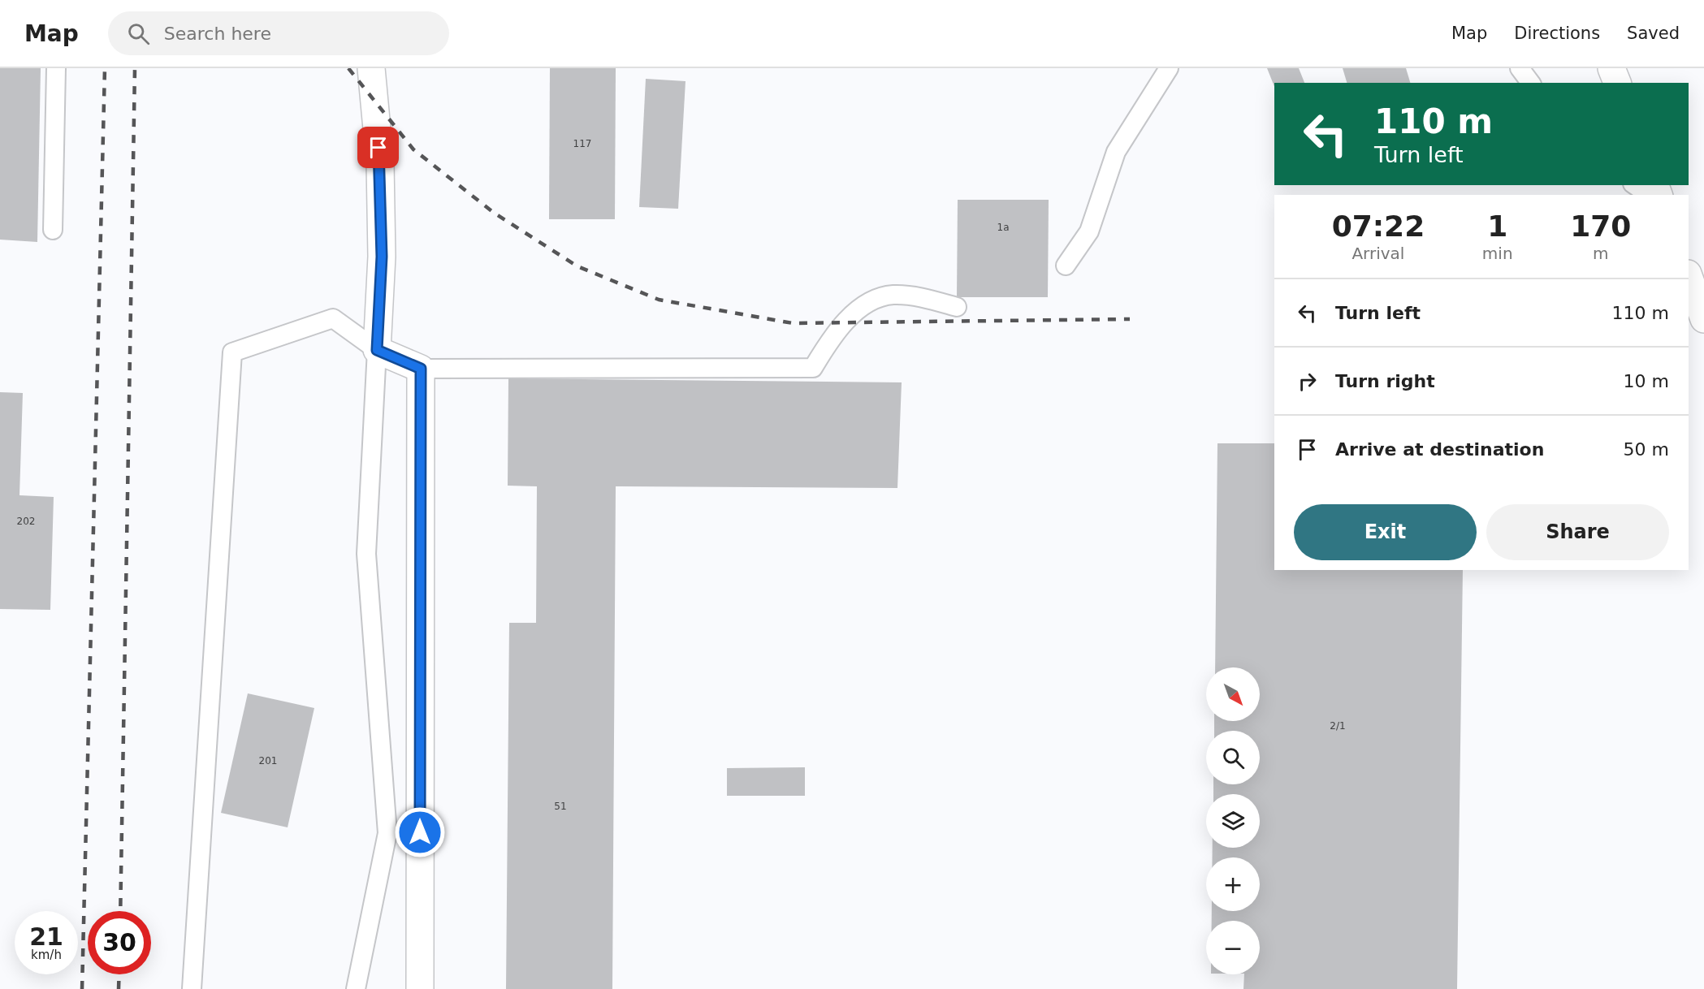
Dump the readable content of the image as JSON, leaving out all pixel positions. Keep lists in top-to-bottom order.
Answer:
{
  "house_numbers": [
    "117",
    "1а",
    "202",
    "2/1",
    "201",
    "51"
  ],
  "north": "bottom right",
  "page": {
    "header": "Map",
    "search": "Search here",
    "nav": ["Map", "Directions", "Saved"],
    "turn": ["110 m", "Turn left"],
    "eta": [
      "07:22",
      "Arrival",
      "1",
      "min",
      "170",
      "m"
    ],
    "list": [
      {
        "name": "Turn left",
        "value": "110 m"
      },
      {
        "name": "Turn right",
        "value": "10 m"
      },
      {
        "name": "Arrive at destination",
        "value": "50 m"
      }
    ],
    "buttons": ["Exit", "Share"],
    "map_buttons": ["+", "−"],
    "speed": "21 km/h",
    "limit": "30"
  }
}
